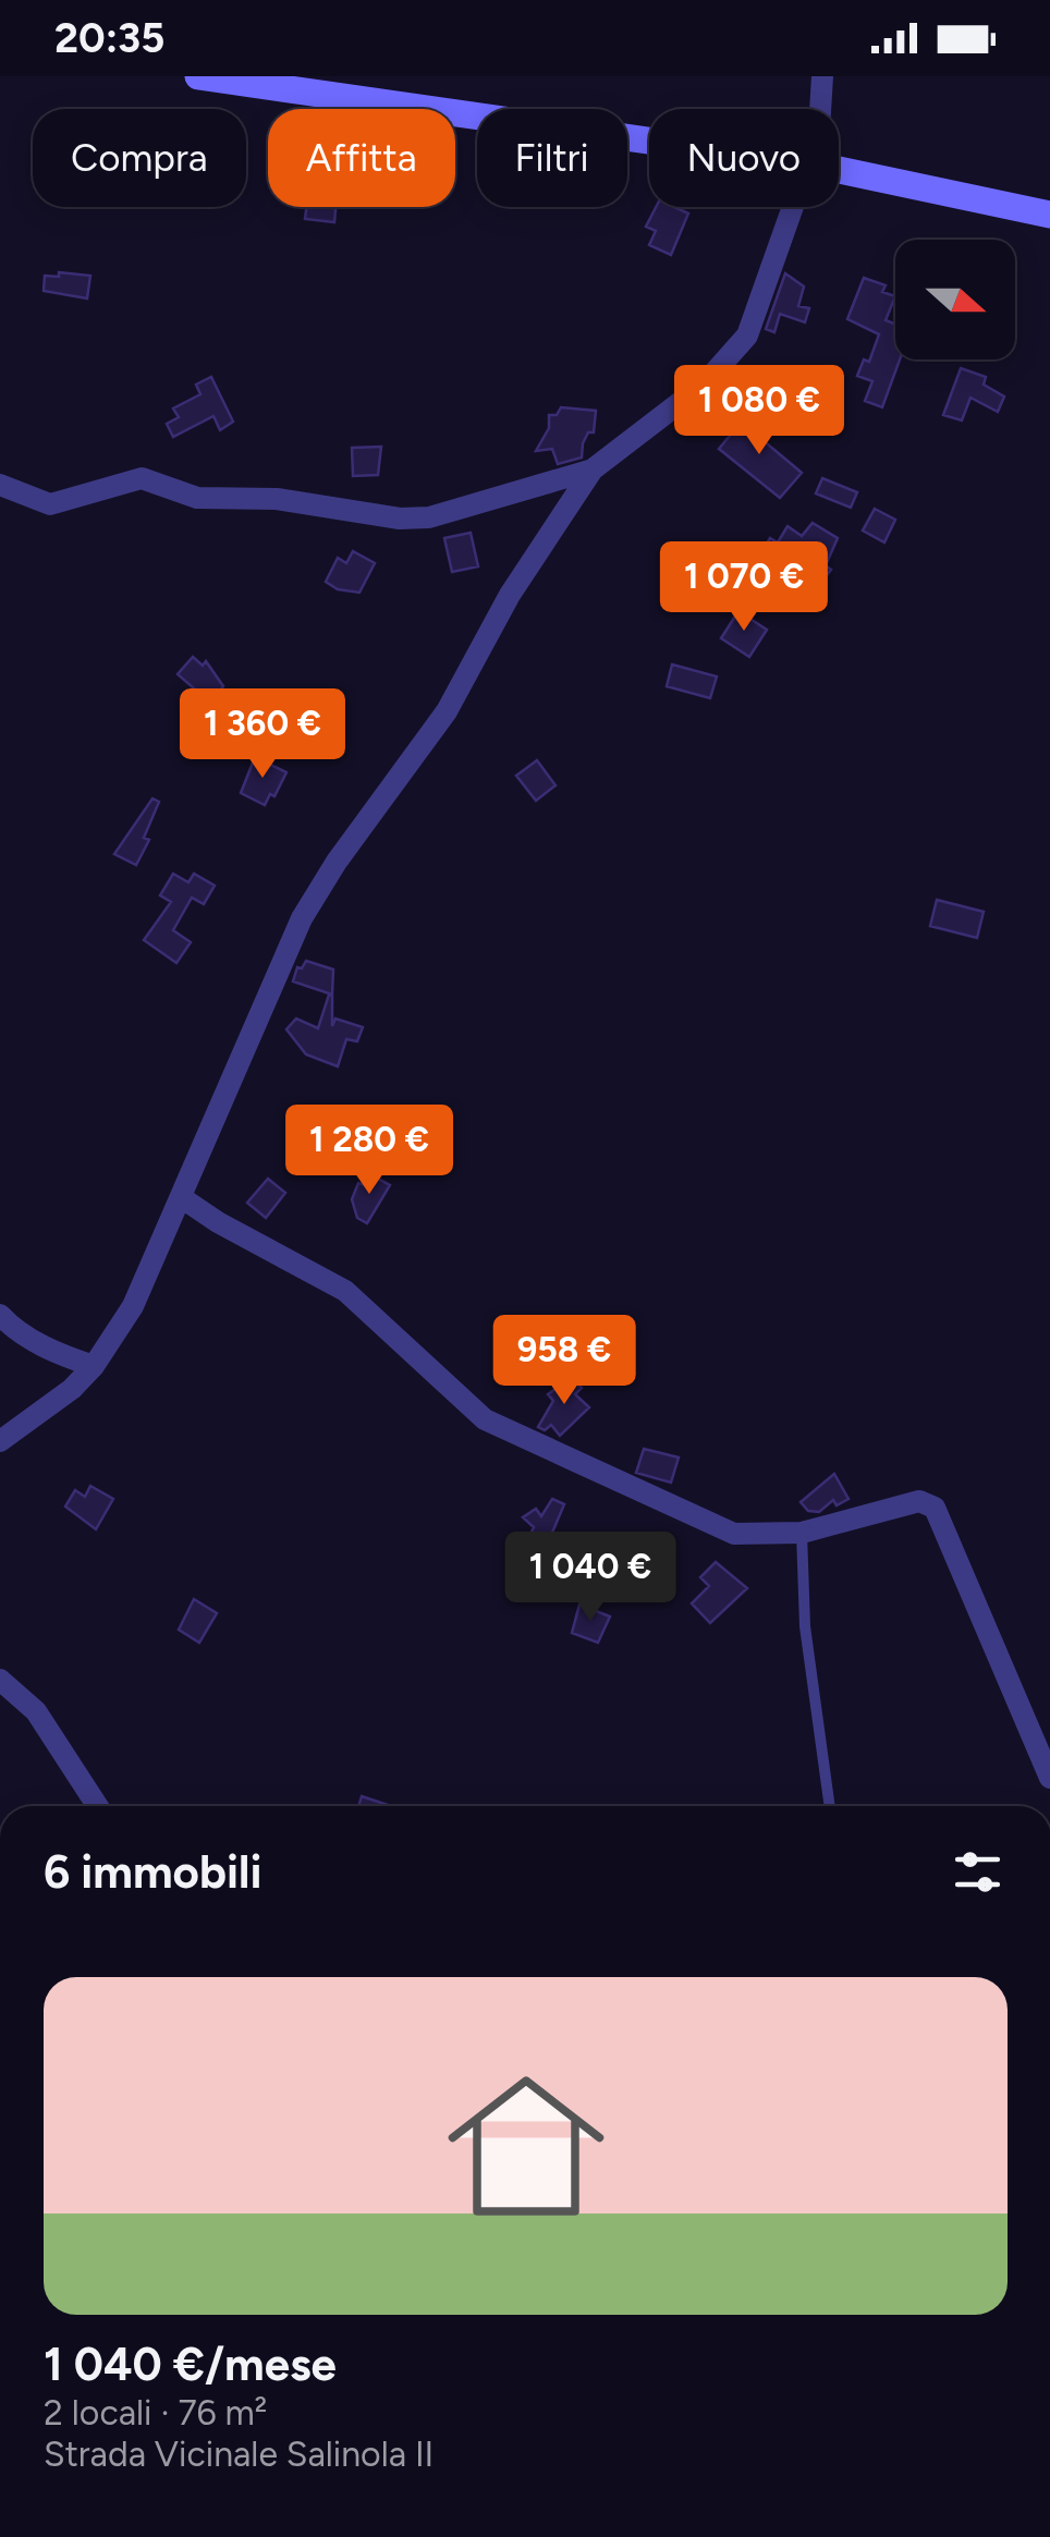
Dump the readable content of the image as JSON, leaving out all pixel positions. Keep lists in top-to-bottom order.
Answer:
{
  "north": "right",
  "page": {
    "status": "20:35",
    "chip": [
      "Compra",
      "Affitta",
      "Filtri",
      "Nuovo"
    ],
    "price": [
      "1 080 €",
      "1 070 €",
      "1 360 €",
      "1 280 €",
      "958 €",
      "1 040 €"
    ],
    "heading": "6 immobili",
    "list": [
      {
        "name": "1 040 €/mese",
        "note": "2 locali · 76 m² · Strada Vicinale Salinola II"
      }
    ]
  }
}
